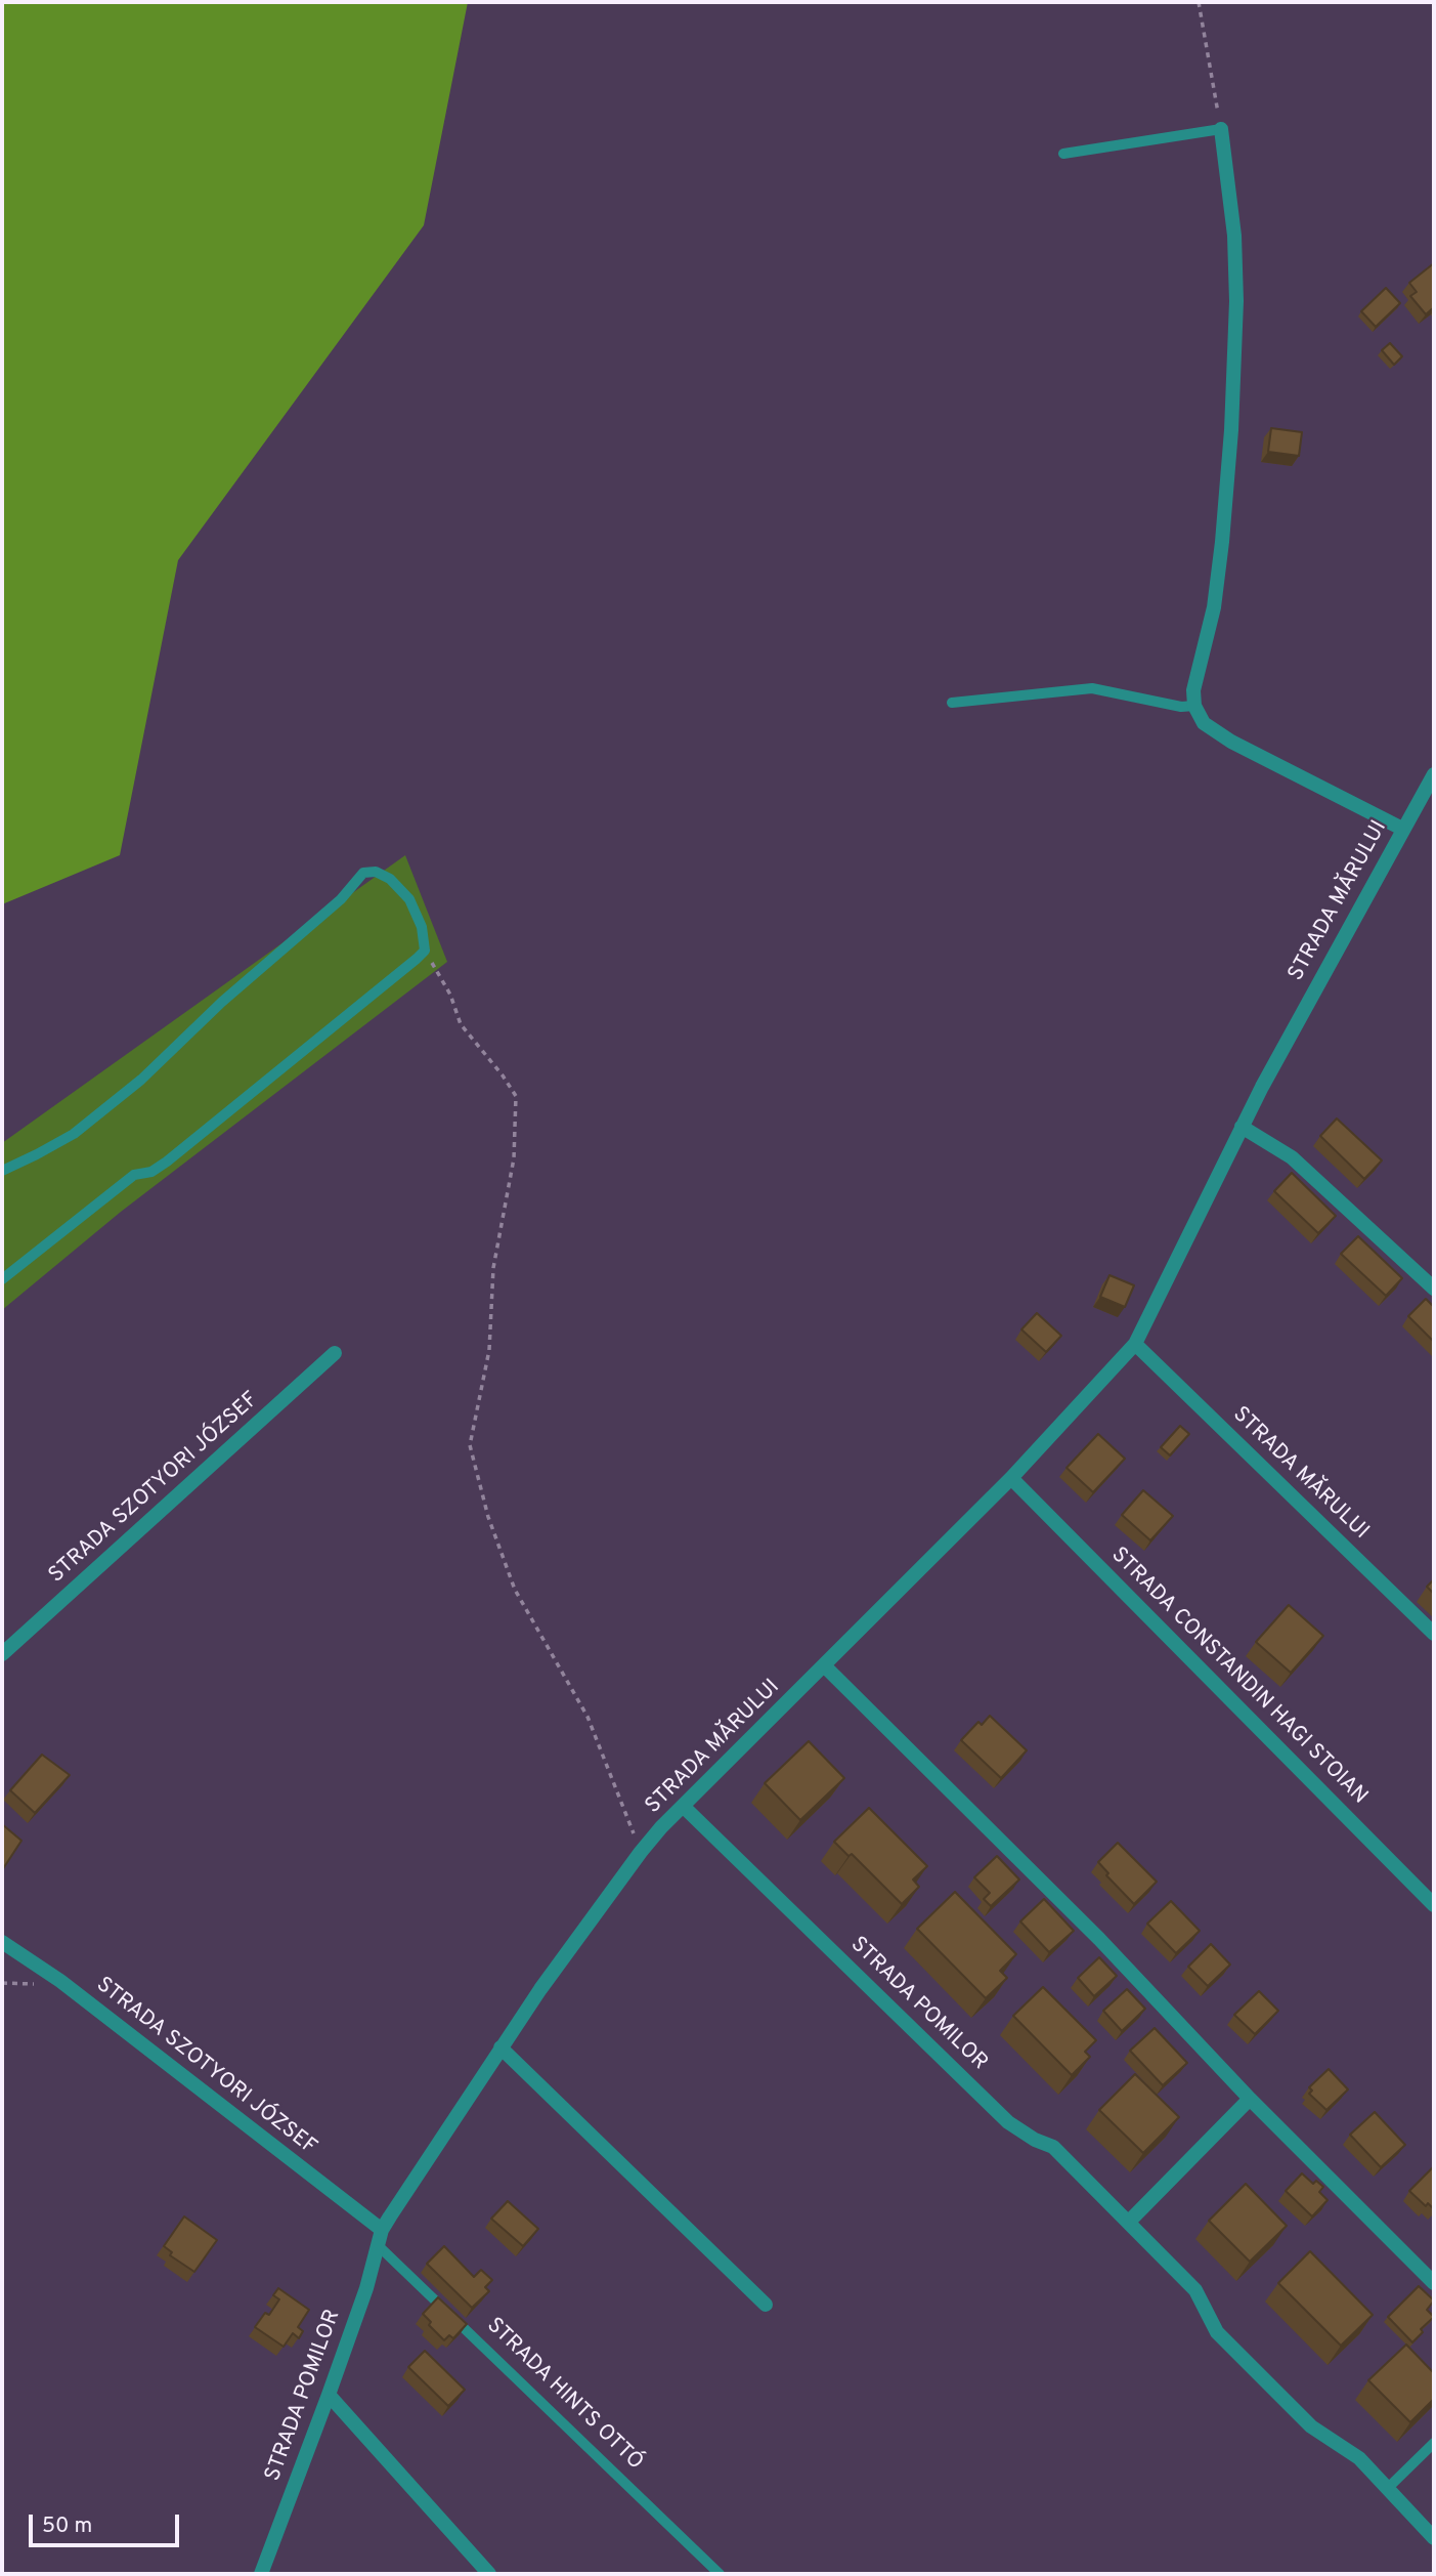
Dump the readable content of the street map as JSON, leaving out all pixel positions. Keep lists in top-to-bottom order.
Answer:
{
  "streets": {
    "street": [
      "STRADA MĂRULUI",
      "STRADA SZOTYORI JÓZSEF",
      "STRADA CONSTANDIN HAGI STOIAN",
      "STRADA POMILOR"
    ],
    "lane": ["STRADA HINTS OTTÓ"]
  },
  "crossings": [
    ["STRADA MĂRULUI", "STRADA SZOTYORI JÓZSEF"],
    ["STRADA MĂRULUI", "STRADA CONSTANDIN HAGI STOIAN"],
    ["STRADA MĂRULUI", "STRADA POMILOR"],
    ["STRADA SZOTYORI JÓZSEF", "STRADA POMILOR"],
    ["STRADA POMILOR", "STRADA HINTS OTTÓ"]
  ],
  "scale_bar": "50 m"
}
